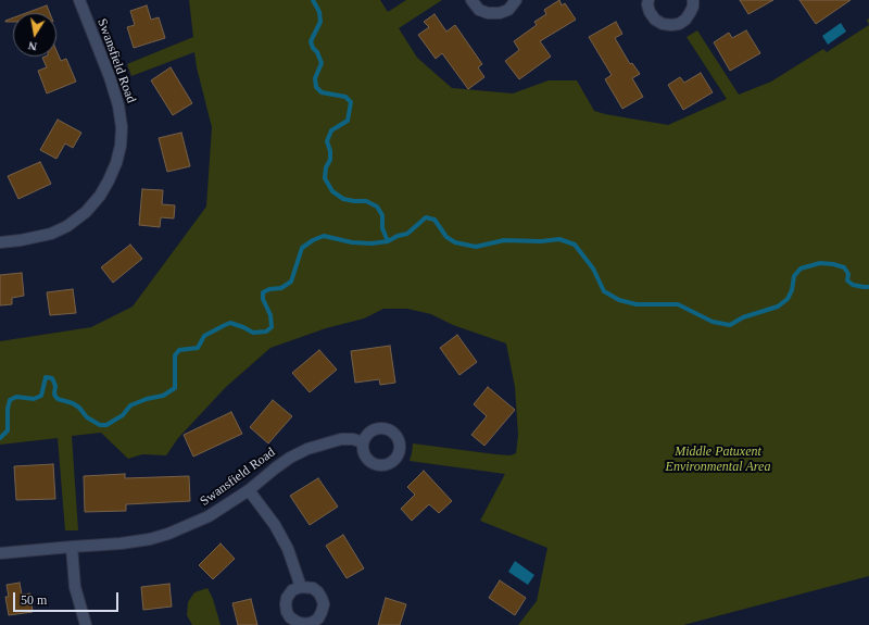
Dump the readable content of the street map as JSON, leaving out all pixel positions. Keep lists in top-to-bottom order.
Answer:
{
  "streets": {
    "street": ["Swansfield Road"]
  },
  "parks": ["Middle Patuxent Environmental Area"],
  "scale_bar": "50 m",
  "north": "bottom"
}
